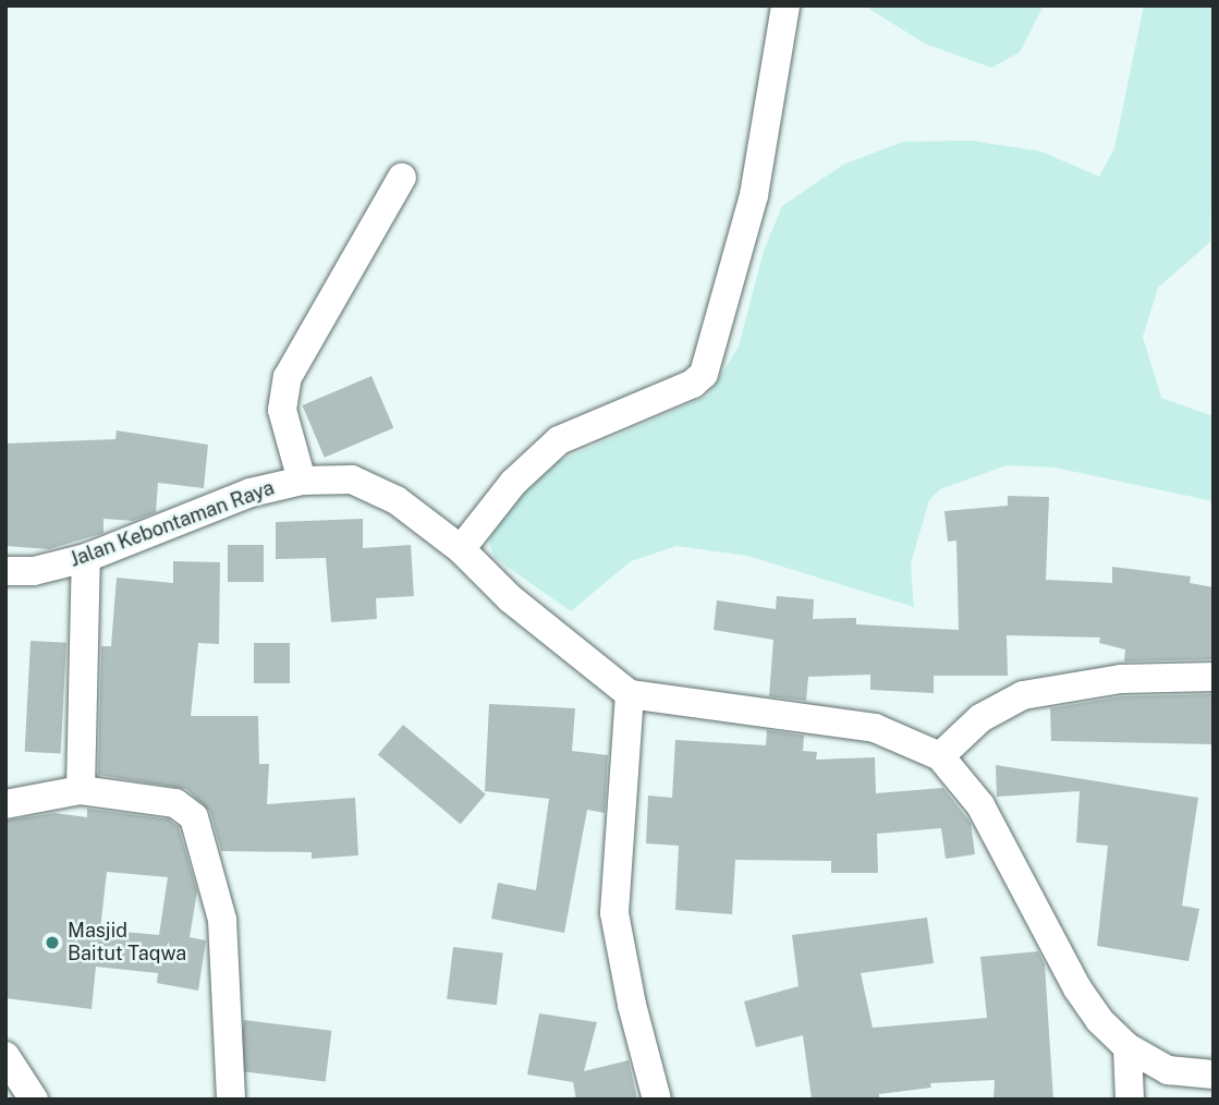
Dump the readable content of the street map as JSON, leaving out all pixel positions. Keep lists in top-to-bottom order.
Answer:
{
  "streets": {
    "street": ["Jalan Kebontaman Raya"]
  },
  "places": ["Masjid Baitut Taqwa"]
}
